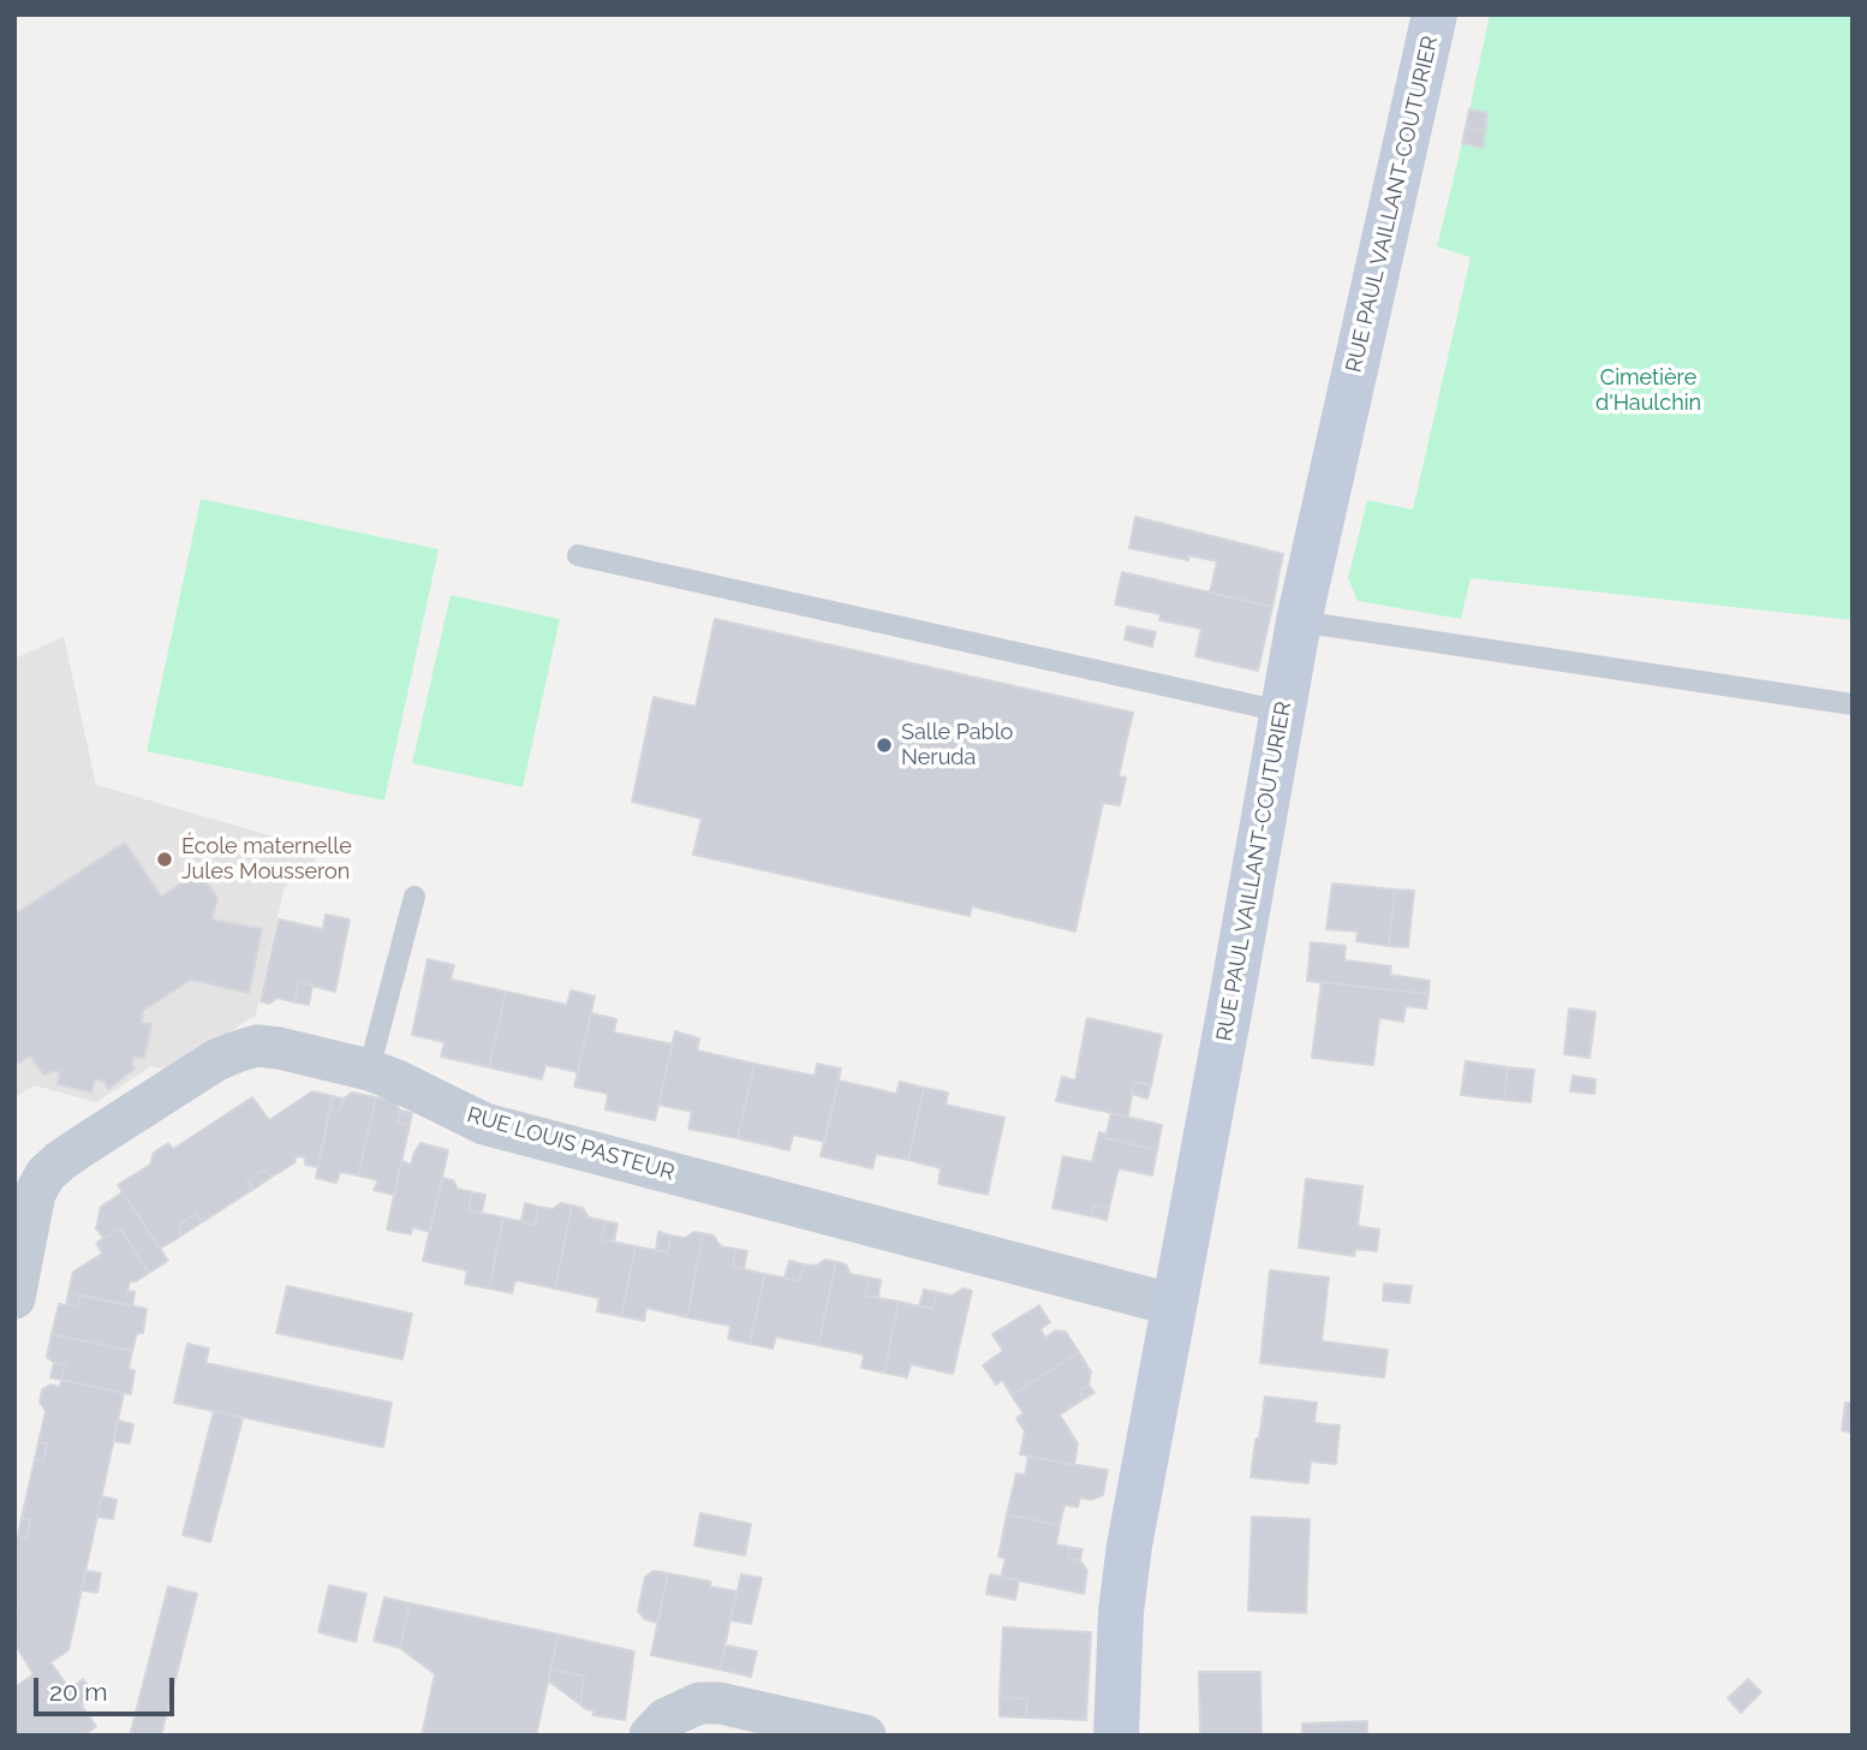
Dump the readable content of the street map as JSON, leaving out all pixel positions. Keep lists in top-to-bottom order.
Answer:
{
  "streets": {
    "street": ["RUE PAUL VAILLANT-COUTURIER", "RUE LOUIS PASTEUR"]
  },
  "crossings": [
    ["RUE PAUL VAILLANT-COUTURIER", "RUE LOUIS PASTEUR"]
  ],
  "parks": ["Cimetière d'Haulchin"],
  "places": ["Salle Pablo Neruda", "École maternelle Jules Mousseron"],
  "scale_bar": "20 m"
}
